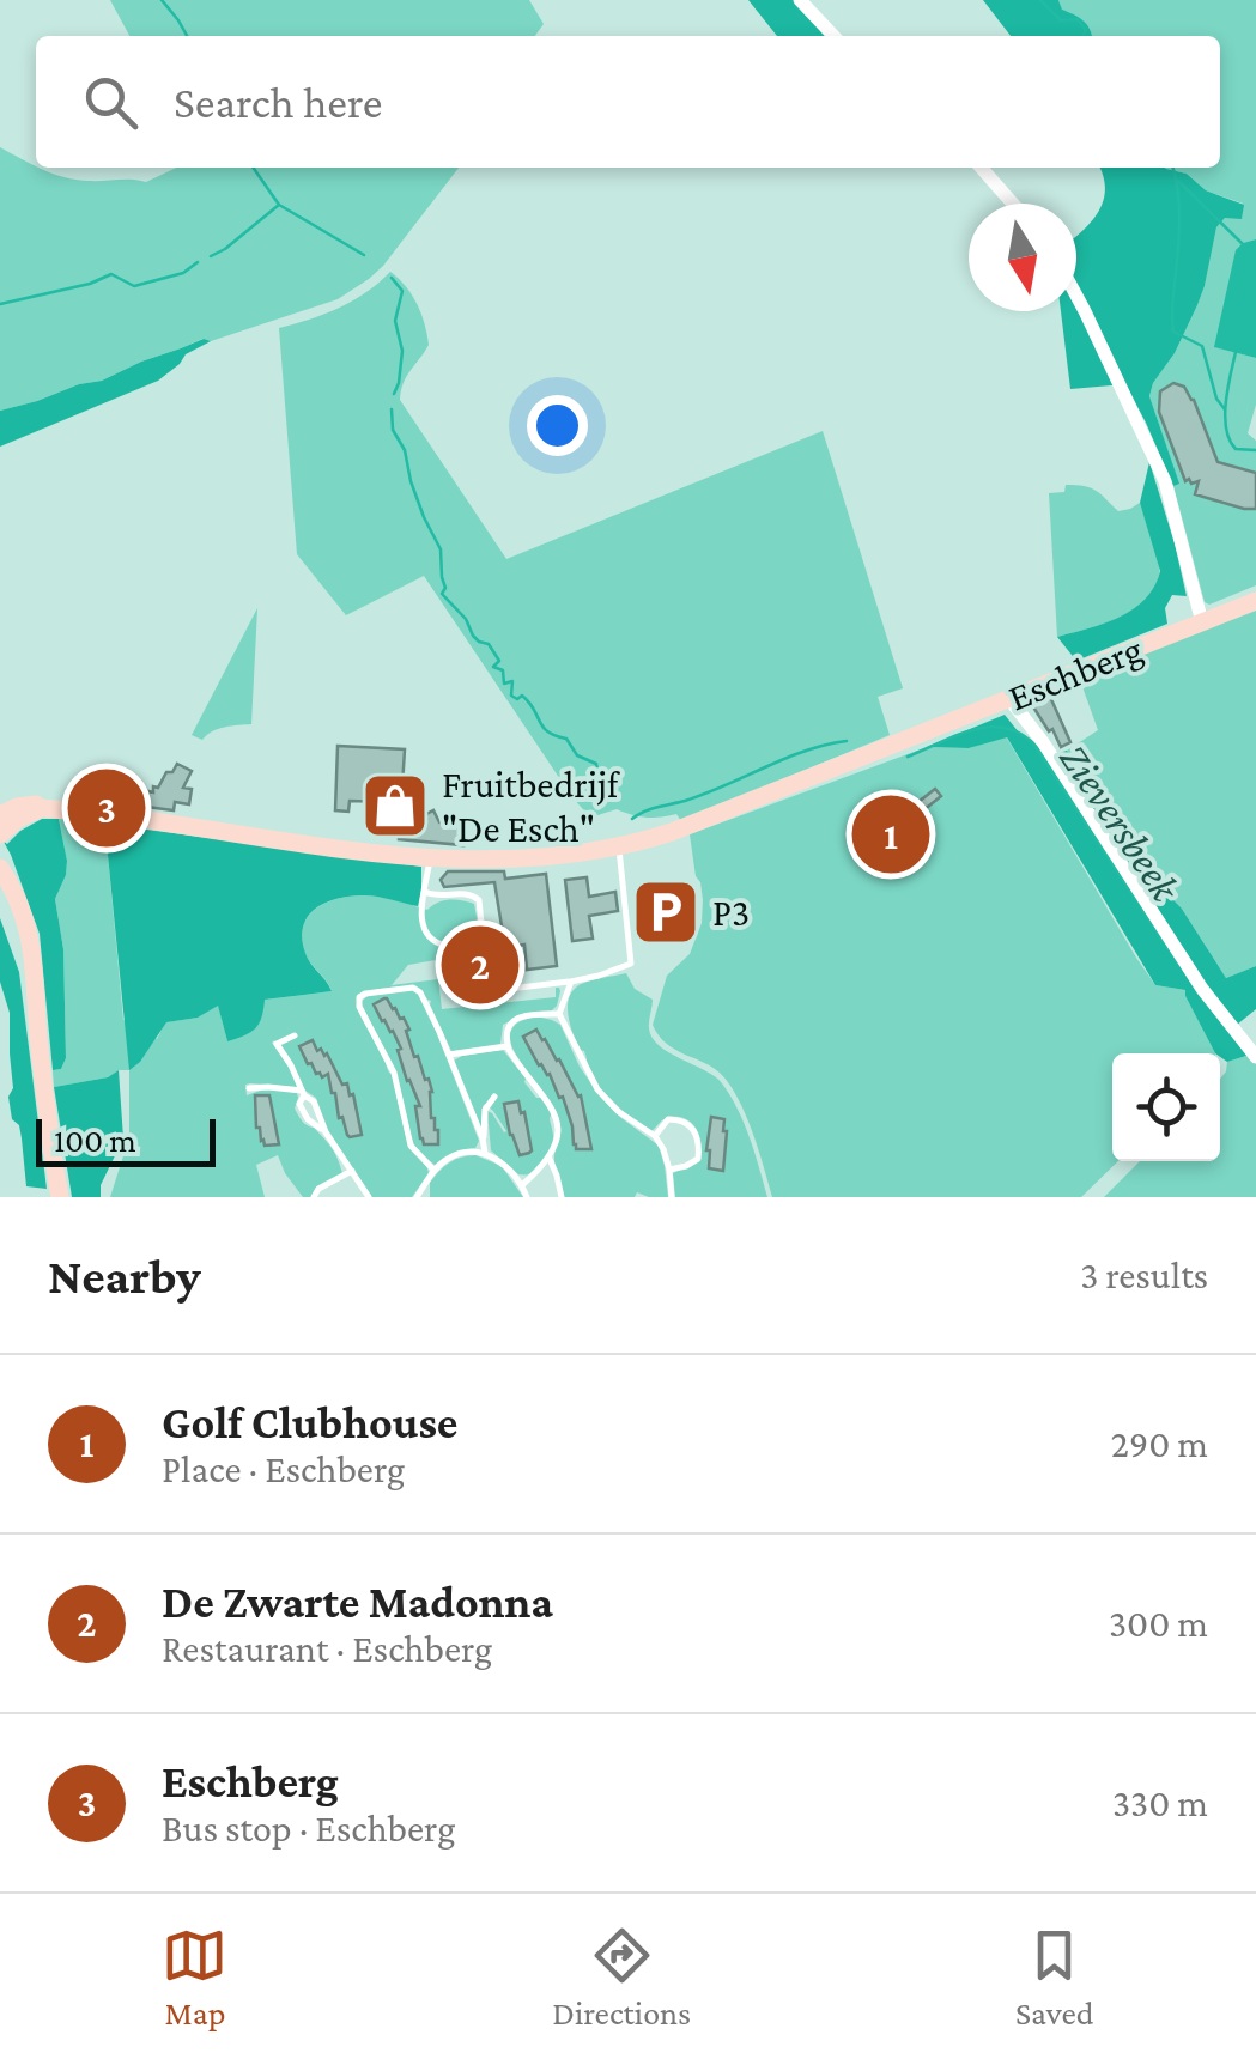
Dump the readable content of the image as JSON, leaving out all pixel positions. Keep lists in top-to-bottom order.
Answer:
{
  "streets": {
    "street": ["Eschberg"]
  },
  "water": ["Zieversbeek"],
  "places": {
    "shop": ["Fruitbedrijf \"De Esch\""],
    "parking": ["P3"]
  },
  "scale_bar": "100 m",
  "north": "bottom",
  "page": {
    "search": "Search here",
    "pins": ["3", "1", "2"],
    "scale": "100 m",
    "heading": ["Nearby", "3 results"],
    "list": [
      {
        "mark": "1",
        "name": "Golf Clubhouse",
        "note": "Place · Eschberg",
        "value": "290 m"
      },
      {
        "mark": "2",
        "name": "De Zwarte Madonna",
        "note": "Restaurant · Eschberg",
        "value": "300 m"
      },
      {
        "mark": "3",
        "name": "Eschberg",
        "note": "Bus stop · Eschberg",
        "value": "330 m"
      }
    ],
    "nav": ["Map", "Directions", "Saved"]
  }
}
